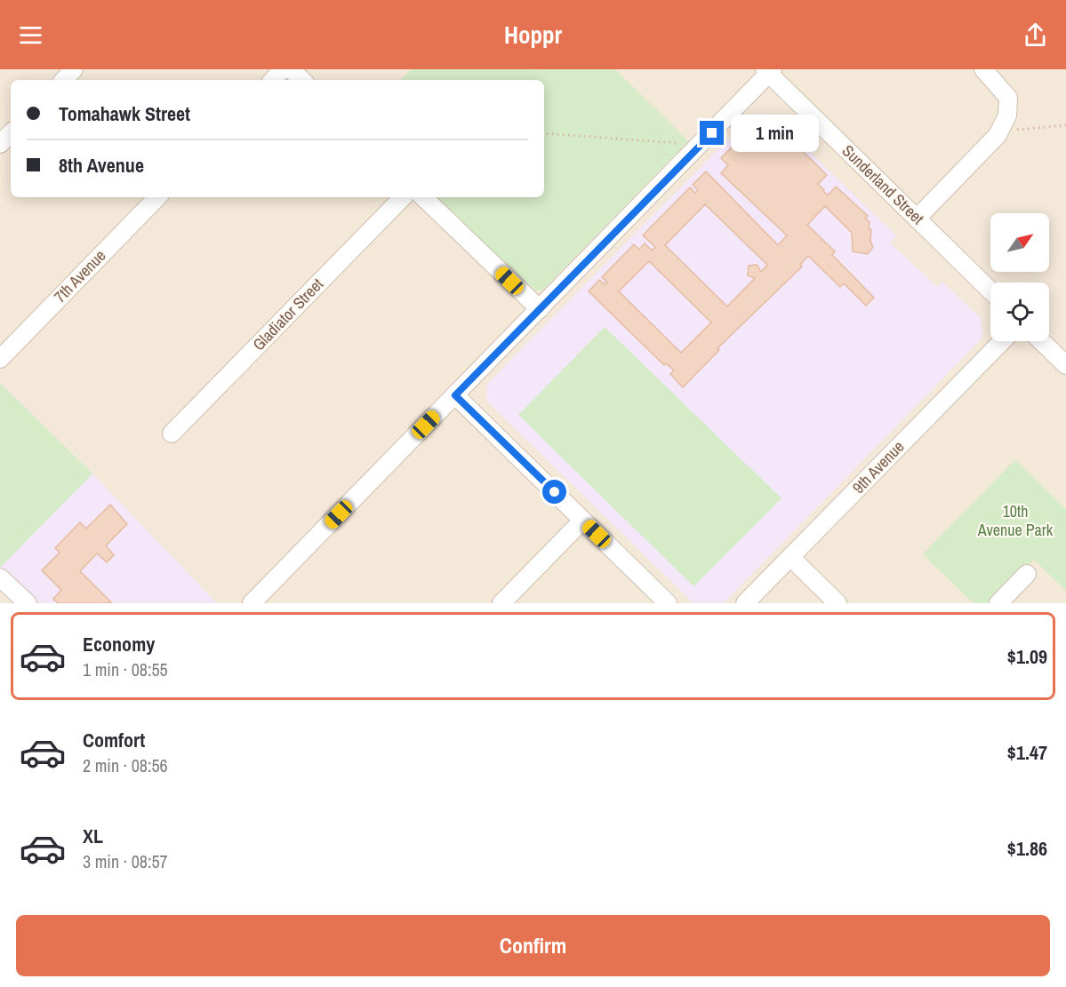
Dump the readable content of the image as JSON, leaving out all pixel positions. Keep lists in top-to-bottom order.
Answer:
{
  "streets": {
    "street": [
      "Sunderland Street",
      "7th Avenue",
      "Gladiator Street",
      "9th Avenue"
    ]
  },
  "parks": ["10th Avenue Park"],
  "north": "top right",
  "page": {
    "header": "Hoppr",
    "banner": ["Tomahawk Street", "8th Avenue"],
    "bubble": "1 min",
    "list": [
      {
        "name": "Economy",
        "note": "1 min · 08:55",
        "value": "$1.09"
      },
      {
        "name": "Comfort",
        "note": "2 min · 08:56",
        "value": "$1.47"
      },
      {
        "name": "XL",
        "note": "3 min · 08:57",
        "value": "$1.86"
      }
    ],
    "buttons": "Confirm"
  }
}
